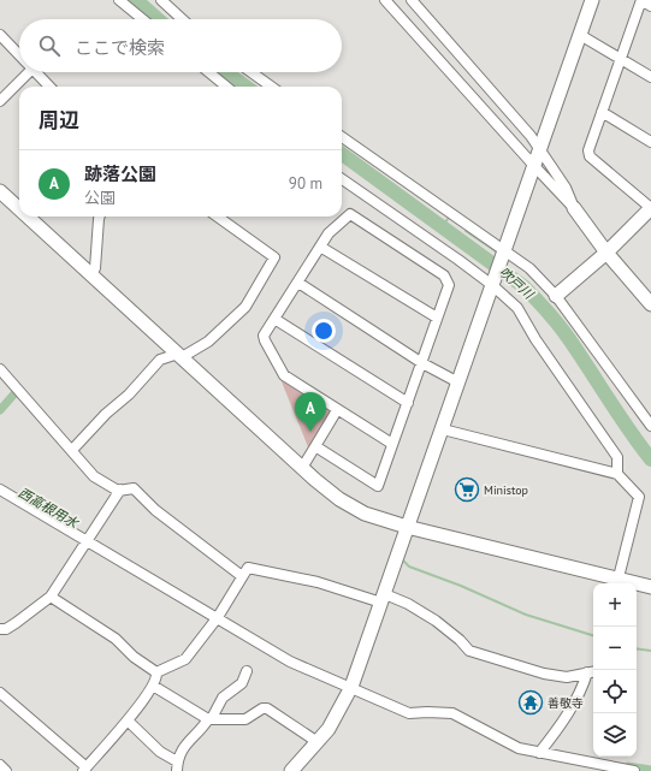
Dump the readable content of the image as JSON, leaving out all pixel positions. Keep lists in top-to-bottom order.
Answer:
{
  "water": ["吹戸川", "西高根用水"],
  "places": {
    "supermarket": ["Ministop"],
    "temple": ["善敬寺"]
  },
  "page": {
    "search": "ここで検索",
    "heading": "周辺",
    "list": [
      {
        "mark": "A",
        "name": "跡落公園",
        "note": "公園",
        "value": "90 m"
      }
    ],
    "pins": "A",
    "map_buttons": ["+", "−"]
  }
}
